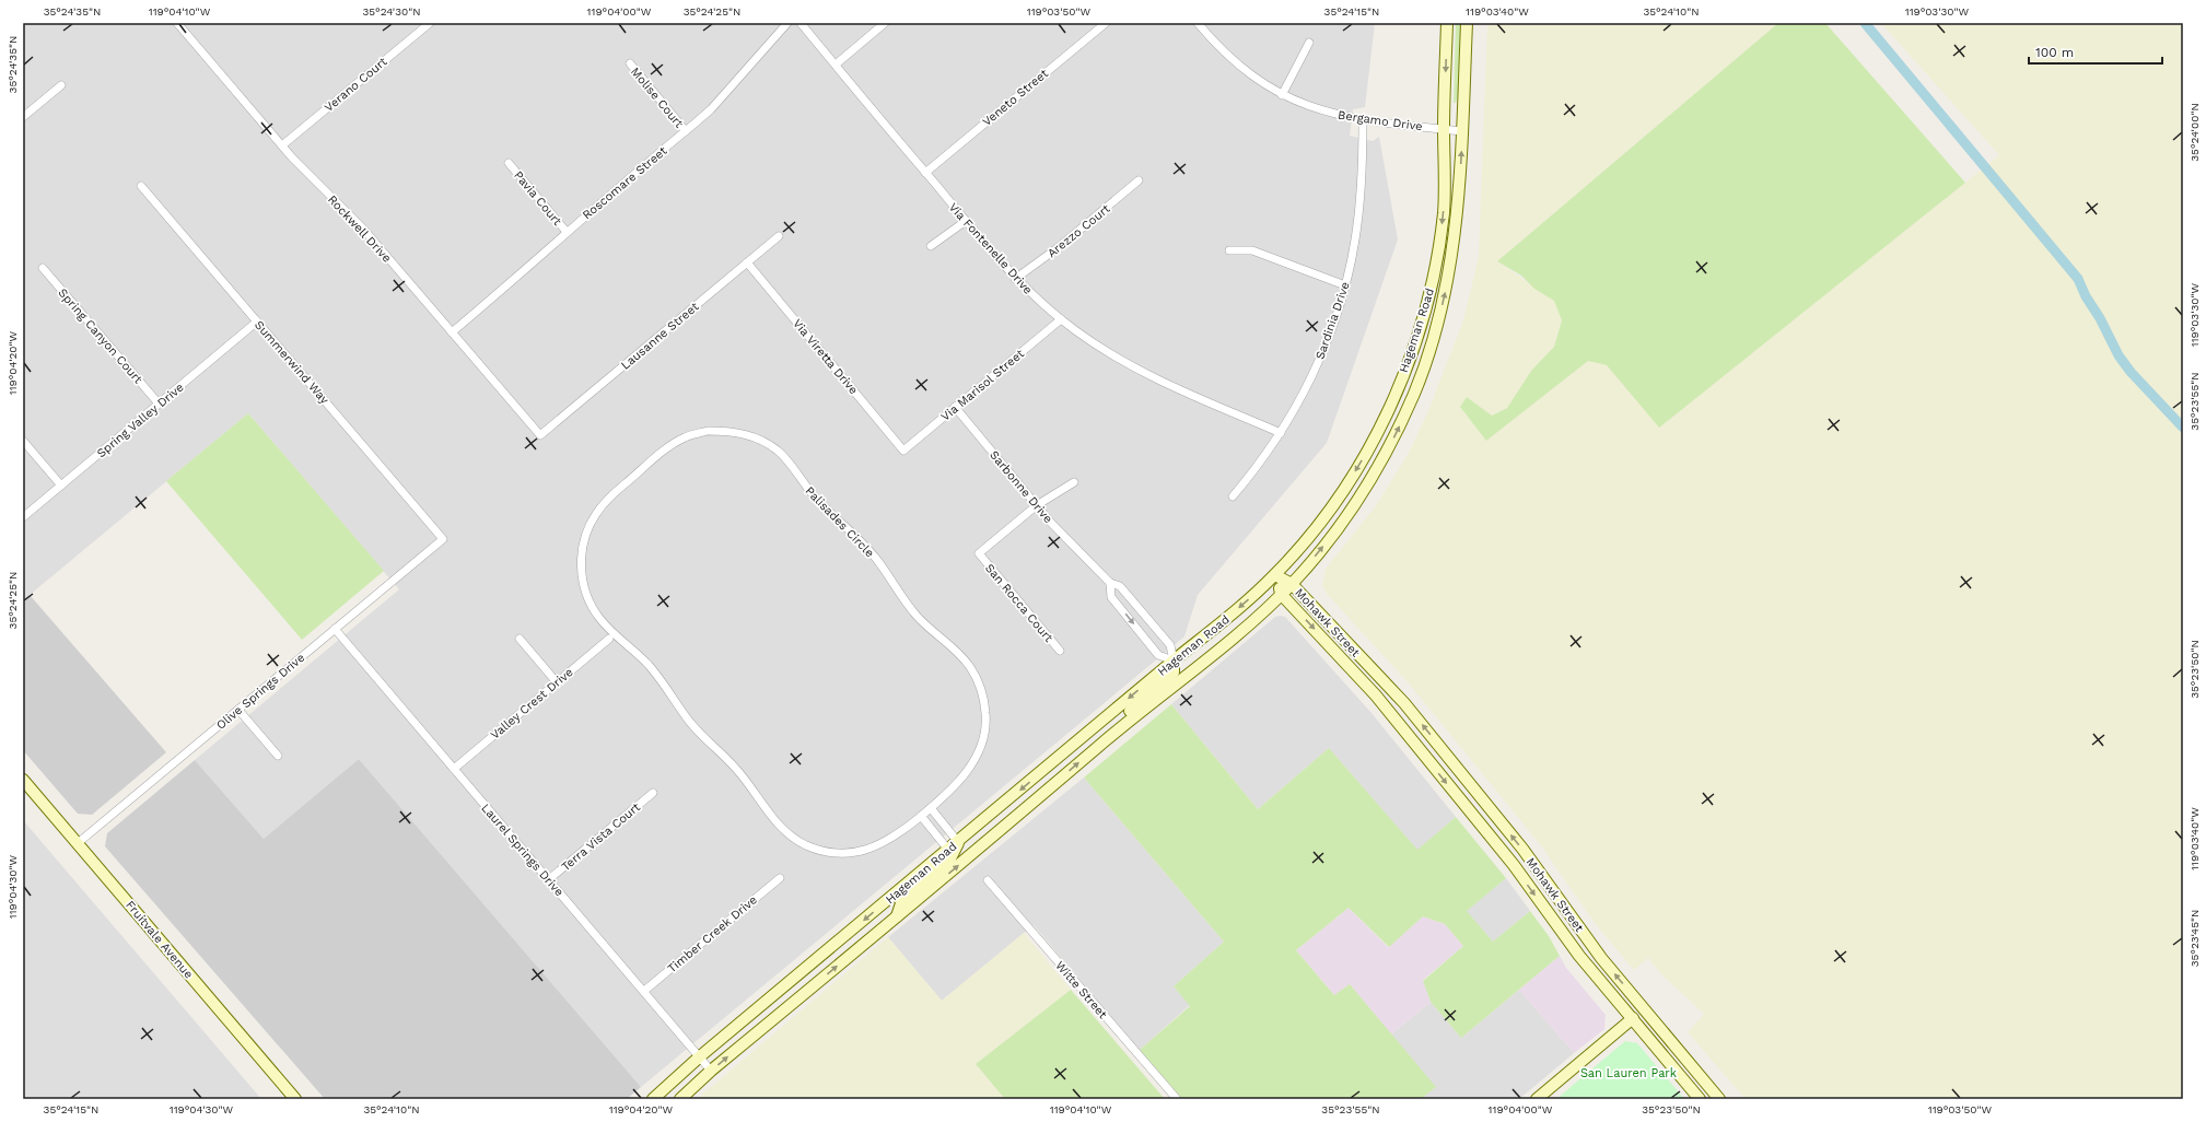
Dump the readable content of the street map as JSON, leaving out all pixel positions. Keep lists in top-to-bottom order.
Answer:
{
  "streets": {
    "main road": ["Hageman Road", "Mohawk Street", "Fruitvale Avenue"],
    "street": [
      "Verano Court",
      "Molise Court",
      "Veneto Street",
      "Bergamo Drive",
      "Roscomare Street",
      "Pavia Court",
      "Rockwell Drive",
      "Arezzo Court",
      "Via Fontenelle Drive",
      "Sardinia Drive",
      "Spring Canyon Court",
      "Lausanne Street",
      "Via Viretta Drive",
      "Summerwind Way",
      "Via Marisol Street",
      "Spring Valley Drive",
      "Sarbonne Drive",
      "Palisades Circle",
      "San Rocca Court",
      "Olive Springs Drive",
      "Valley Crest Drive",
      "Terra Vista Court",
      "Laurel Springs Drive",
      "Timber Creek Drive",
      "Witte Street"
    ]
  },
  "crossings": [
    ["Verano Court", "Rockwell Drive"],
    ["Molise Court", "Roscomare Street"],
    ["Veneto Street", "Via Fontenelle Drive"],
    ["Bergamo Drive", "Sardinia Drive"],
    ["Bergamo Drive", "Hageman Road"],
    ["Roscomare Street", "Pavia Court"],
    ["Roscomare Street", "Rockwell Drive"],
    ["Rockwell Drive", "Lausanne Street"],
    ["Arezzo Court", "Via Fontenelle Drive"],
    ["Via Fontenelle Drive", "Sardinia Drive"],
    ["Via Fontenelle Drive", "Via Marisol Street"],
    ["Hageman Road", "Sarbonne Drive"],
    ["Hageman Road", "Mohawk Street"],
    ["Hageman Road", "Laurel Springs Drive"],
    ["Spring Canyon Court", "Spring Valley Drive"],
    ["Lausanne Street", "Via Viretta Drive"],
    ["Via Viretta Drive", "Via Marisol Street"],
    ["Summerwind Way", "Spring Valley Drive"],
    ["Summerwind Way", "Olive Springs Drive"],
    ["Via Marisol Street", "Sarbonne Drive"],
    ["Sarbonne Drive", "San Rocca Court"],
    ["Olive Springs Drive", "Laurel Springs Drive"],
    ["Olive Springs Drive", "Fruitvale Avenue"],
    ["Valley Crest Drive", "Laurel Springs Drive"],
    ["Terra Vista Court", "Laurel Springs Drive"],
    ["Laurel Springs Drive", "Timber Creek Drive"]
  ],
  "parks": ["San Lauren Park"],
  "scale_bar": "100 m",
  "coordinates": [
    "35°24'35\"N",
    "119°04'10\"W",
    "35°24'30\"N",
    "119°04'00\"W",
    "35°24'25\"N",
    "119°03'50\"W",
    "35°24'15\"N",
    "119°03'40\"W",
    "35°24'10\"N",
    "119°03'30\"W",
    "35°24'00\"N",
    "119°04'20\"W",
    "35°23'55\"N",
    "35°23'50\"N",
    "119°04'30\"W",
    "35°23'45\"N"
  ]
}
